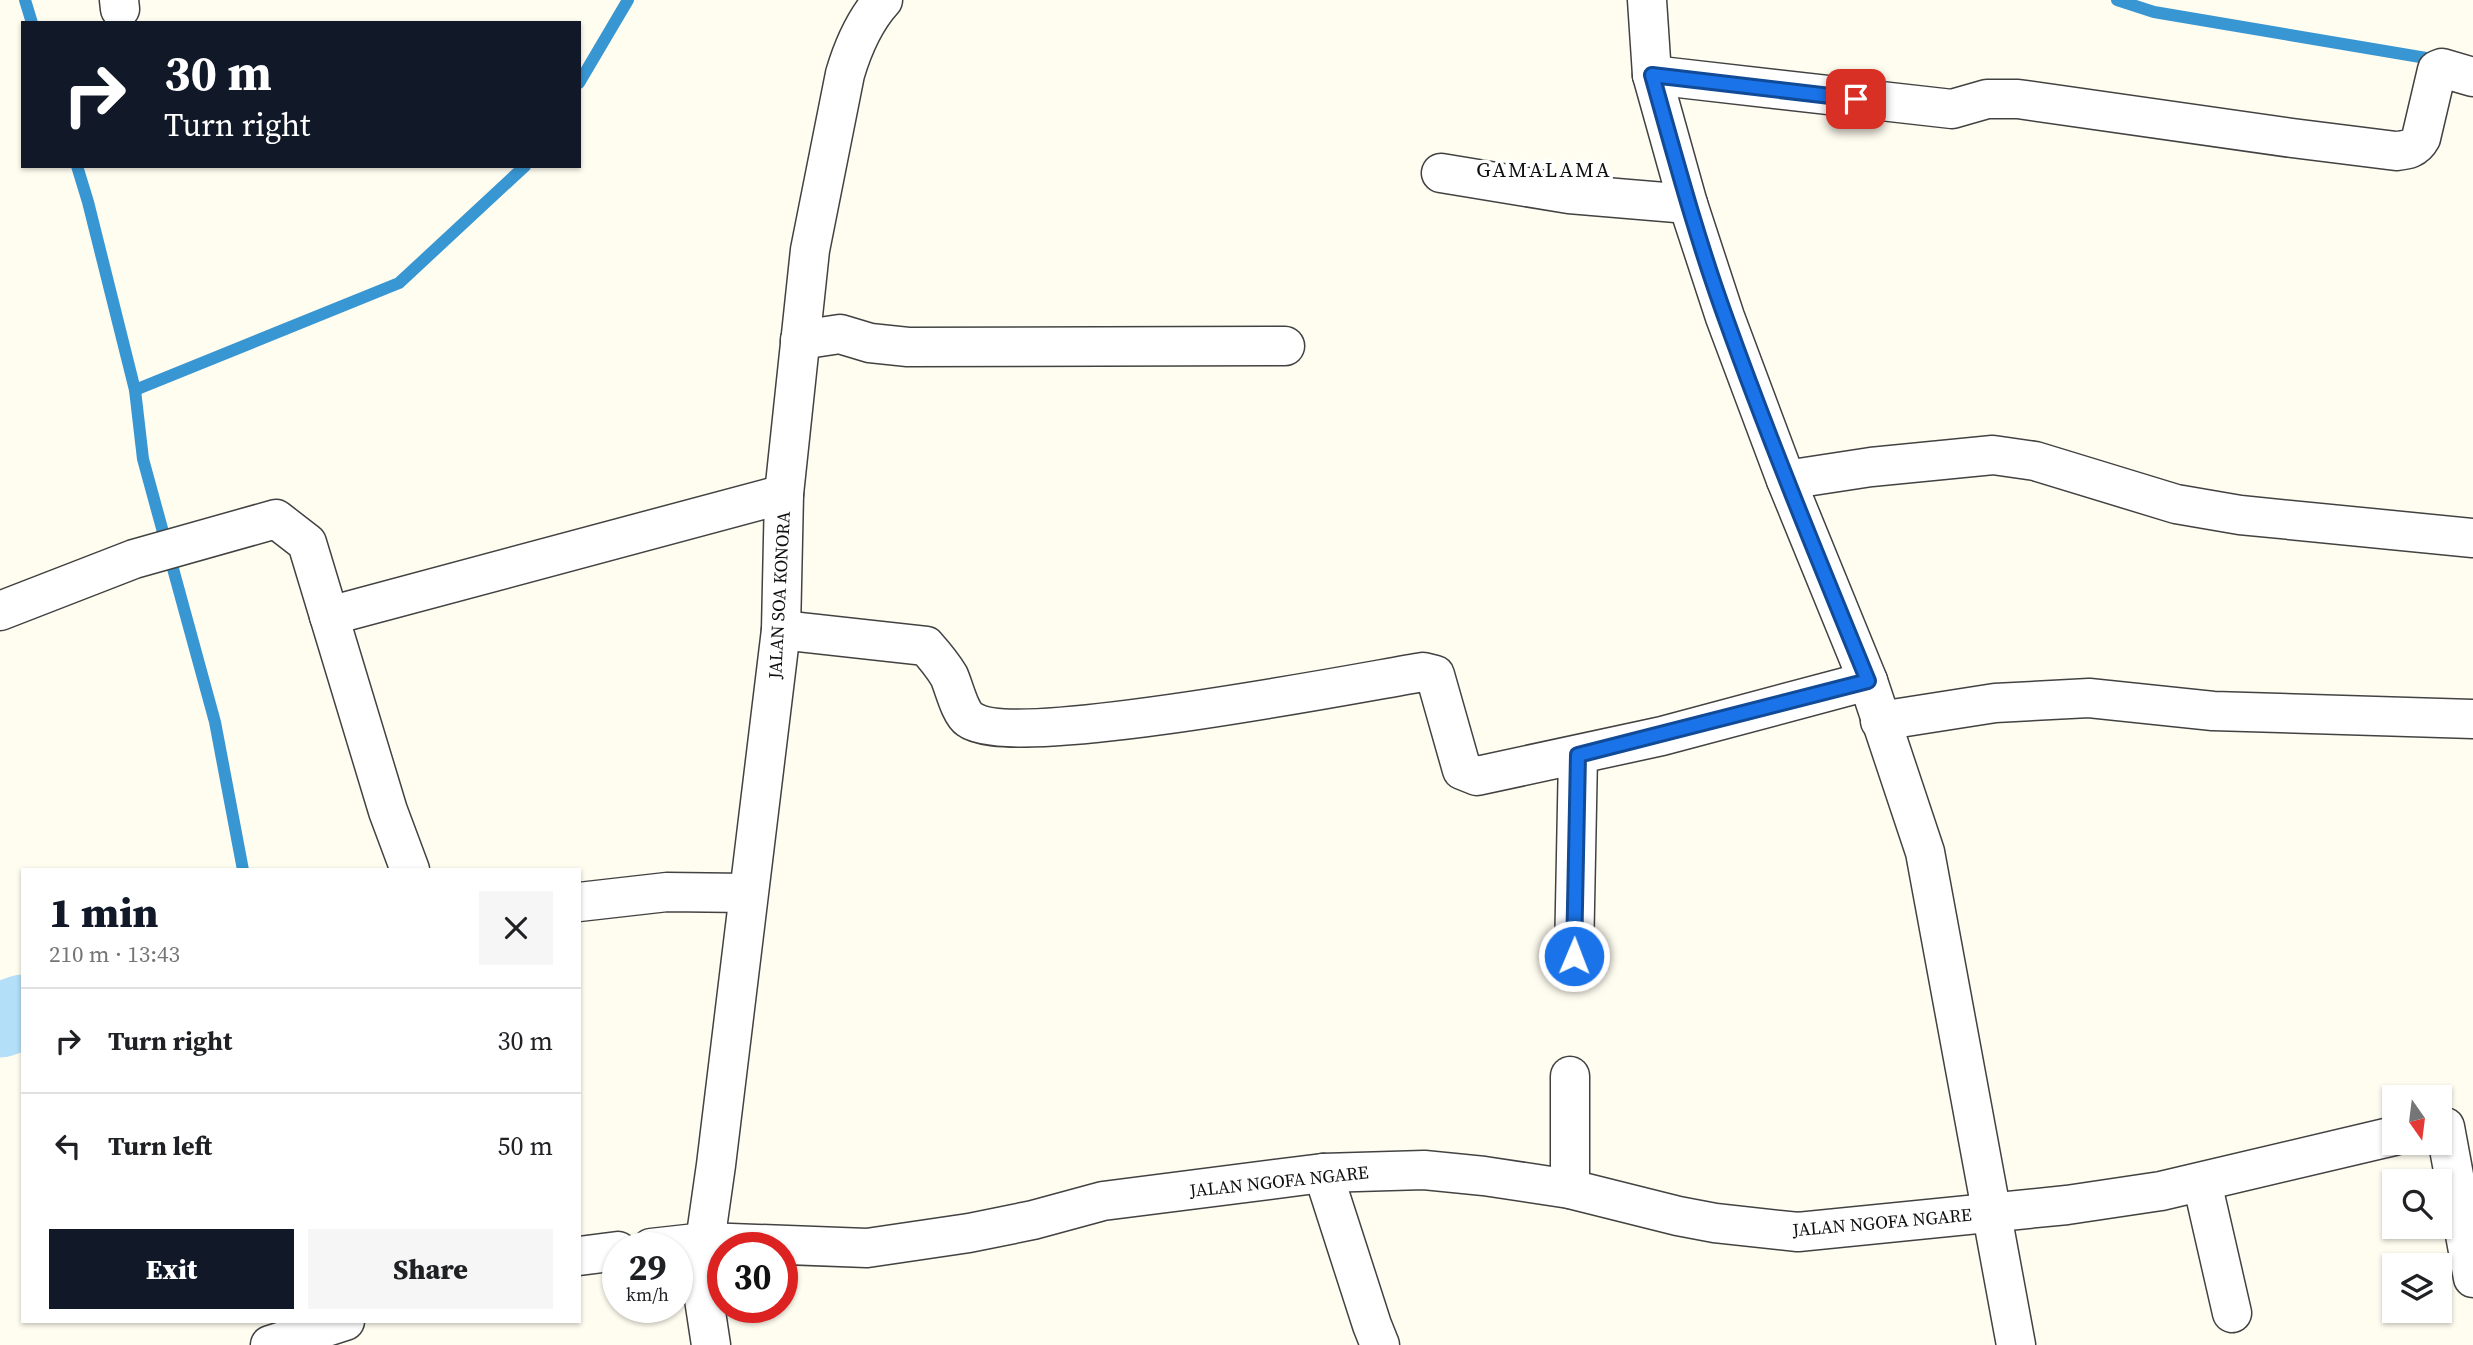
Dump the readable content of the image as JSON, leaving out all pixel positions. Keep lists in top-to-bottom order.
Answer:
{
  "streets": {
    "street": ["JALAN SOA KONORA", "JALAN NGOFA NGARE"]
  },
  "crossings": [
    ["JALAN SOA KONORA", "JALAN NGOFA NGARE"]
  ],
  "districts": ["GAMALAMA"],
  "north": "bottom",
  "page": {
    "turn": ["30 m", "Turn right"],
    "heading": ["1 min", "210 m · 13:43"],
    "list": [
      {
        "name": "Turn right",
        "value": "30 m"
      },
      {
        "name": "Turn left",
        "value": "50 m"
      }
    ],
    "buttons": ["Exit", "Share"],
    "speed": "29 km/h",
    "limit": "30"
  }
}
